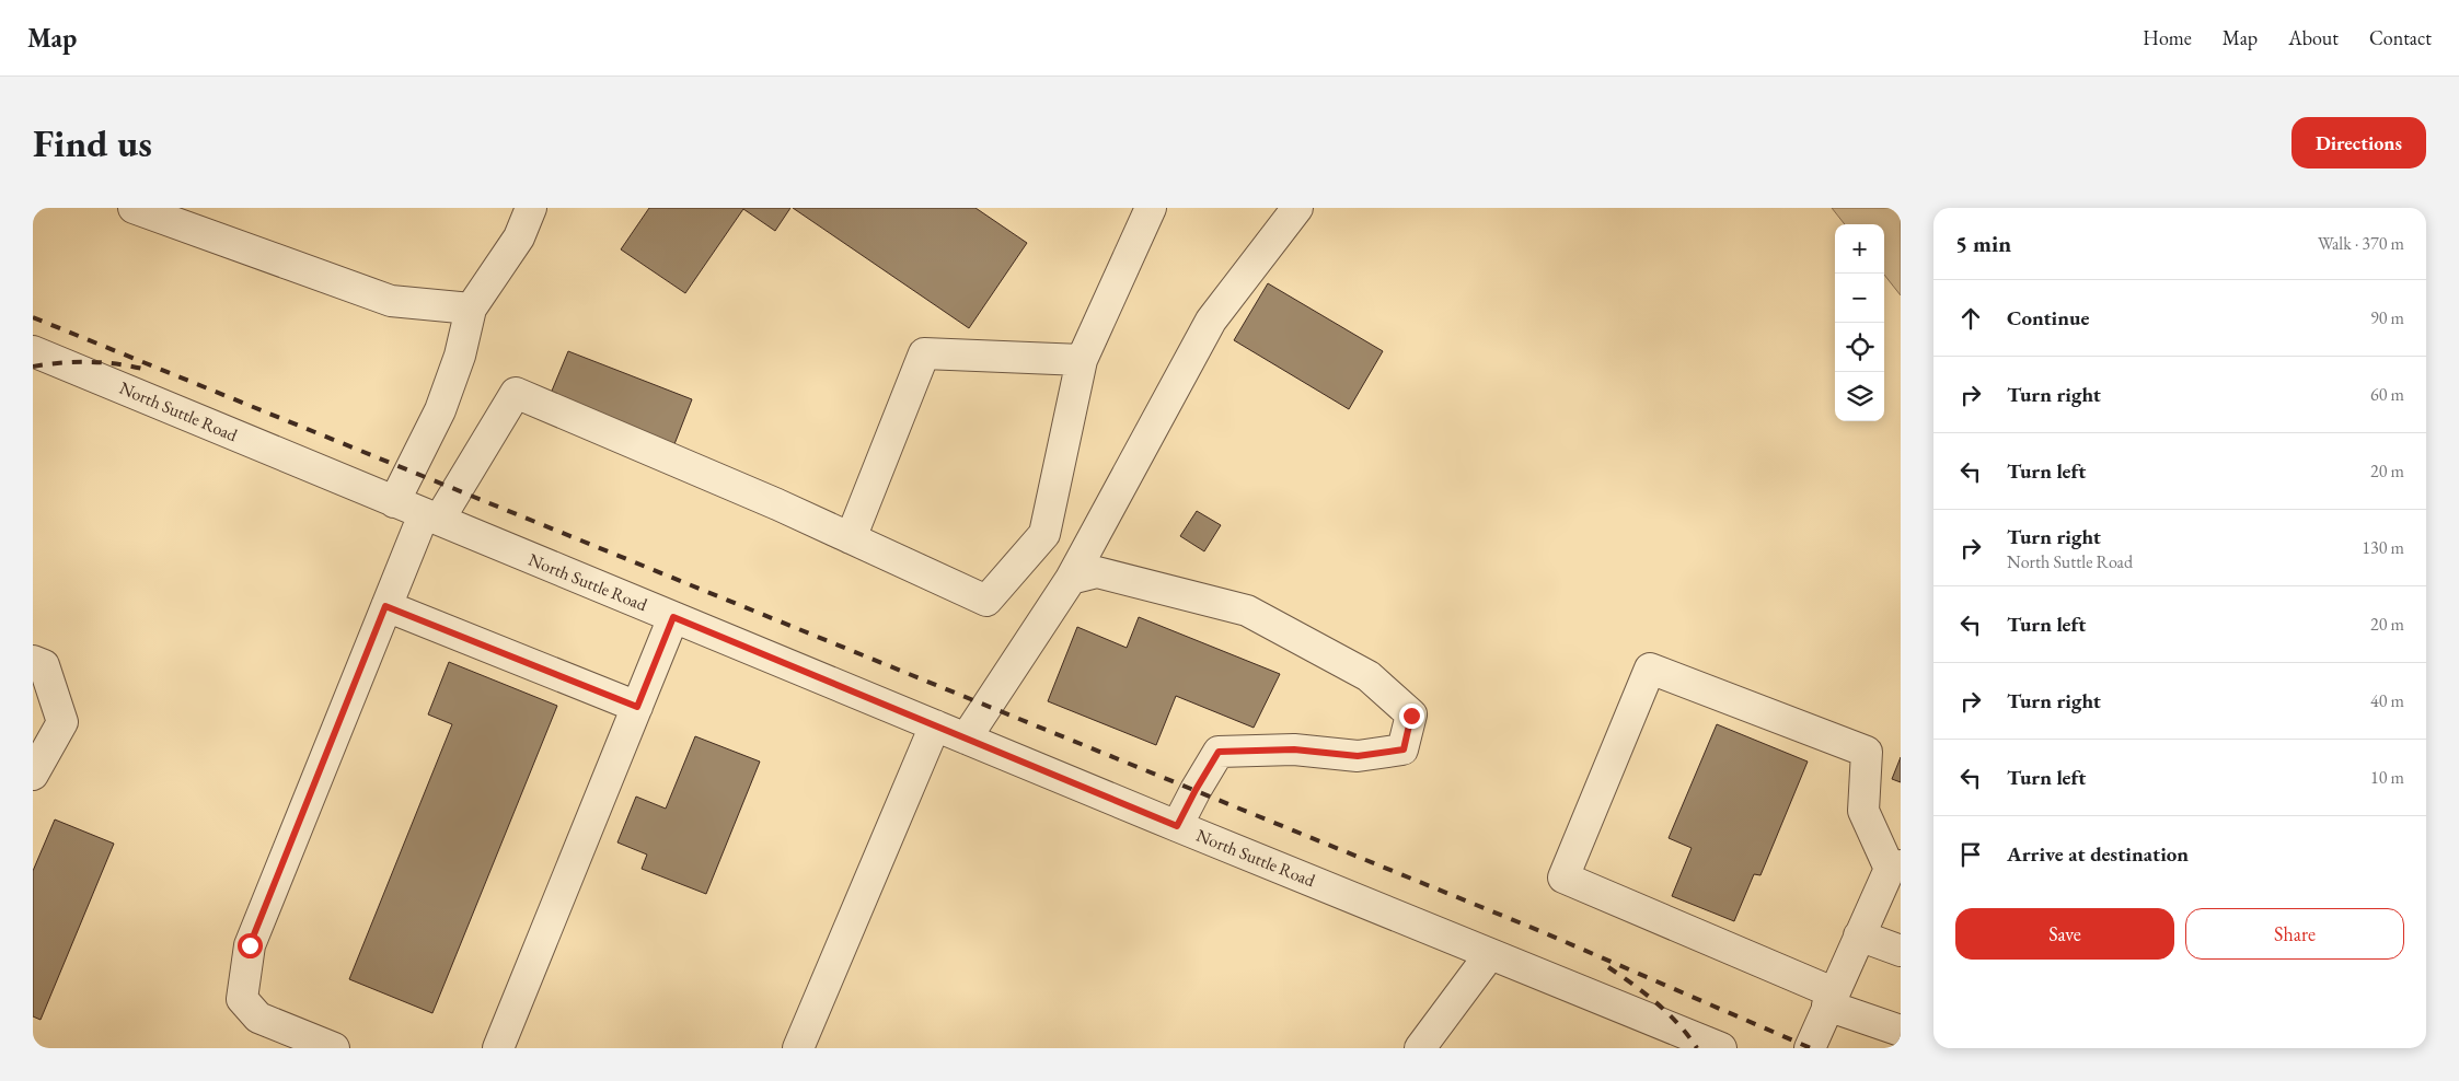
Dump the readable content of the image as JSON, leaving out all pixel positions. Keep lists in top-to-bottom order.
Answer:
{
  "streets": {
    "street": ["North Suttle Road"]
  },
  "page": {
    "header": "Map",
    "nav": [
      "Home",
      "Map",
      "About",
      "Contact"
    ],
    "buttons": [
      "Directions",
      ["Save", "Share"]
    ],
    "title": "Find us",
    "heading": ["5 min", "Walk · 370 m"],
    "map_buttons": ["+", "−"],
    "list": [
      ["Continue", "90 m"],
      ["Turn right", "60 m"],
      ["Turn left", "20 m"],
      ["Turn right", "North Suttle Road", "130 m"],
      ["Turn left", "20 m"],
      ["Turn right", "40 m"],
      ["Turn left", "10 m"],
      "Arrive at destination"
    ]
  }
}
